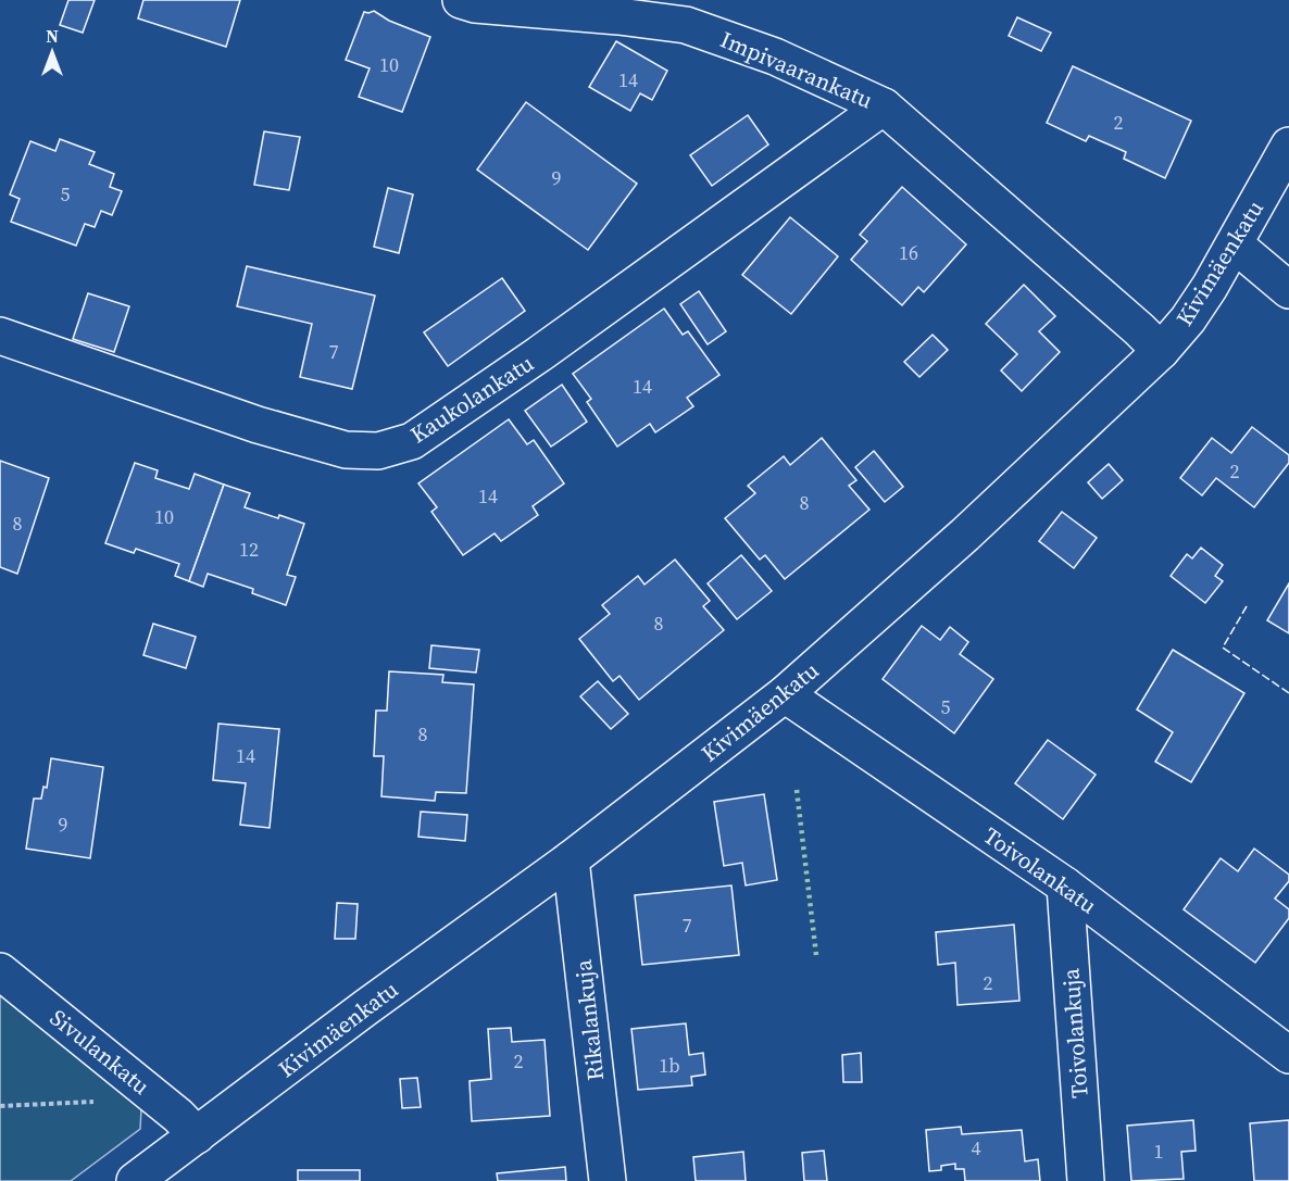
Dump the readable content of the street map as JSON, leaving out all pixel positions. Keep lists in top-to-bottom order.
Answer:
{
  "streets": {
    "street": [
      "Impivaarankatu",
      "Kivimäenkatu",
      "Kaukolankatu",
      "Toivolankatu",
      "Rikalankuja",
      "Toivolankuja",
      "Sivulankatu"
    ]
  },
  "crossings": [
    ["Impivaarankatu", "Kivimäenkatu"],
    ["Impivaarankatu", "Kaukolankatu"],
    ["Kivimäenkatu", "Toivolankatu"],
    ["Kivimäenkatu", "Rikalankuja"],
    ["Kivimäenkatu", "Sivulankatu"],
    ["Toivolankatu", "Toivolankuja"]
  ],
  "house_numbers": [
    "10",
    "14",
    "2",
    "9",
    "5",
    "16",
    "7",
    "14",
    "2",
    "14",
    "8",
    "10",
    "8",
    "12",
    "8",
    "5",
    "8",
    "14",
    "9",
    "7",
    "2",
    "2",
    "1b",
    "4",
    "1"
  ],
  "north": "top"
}
